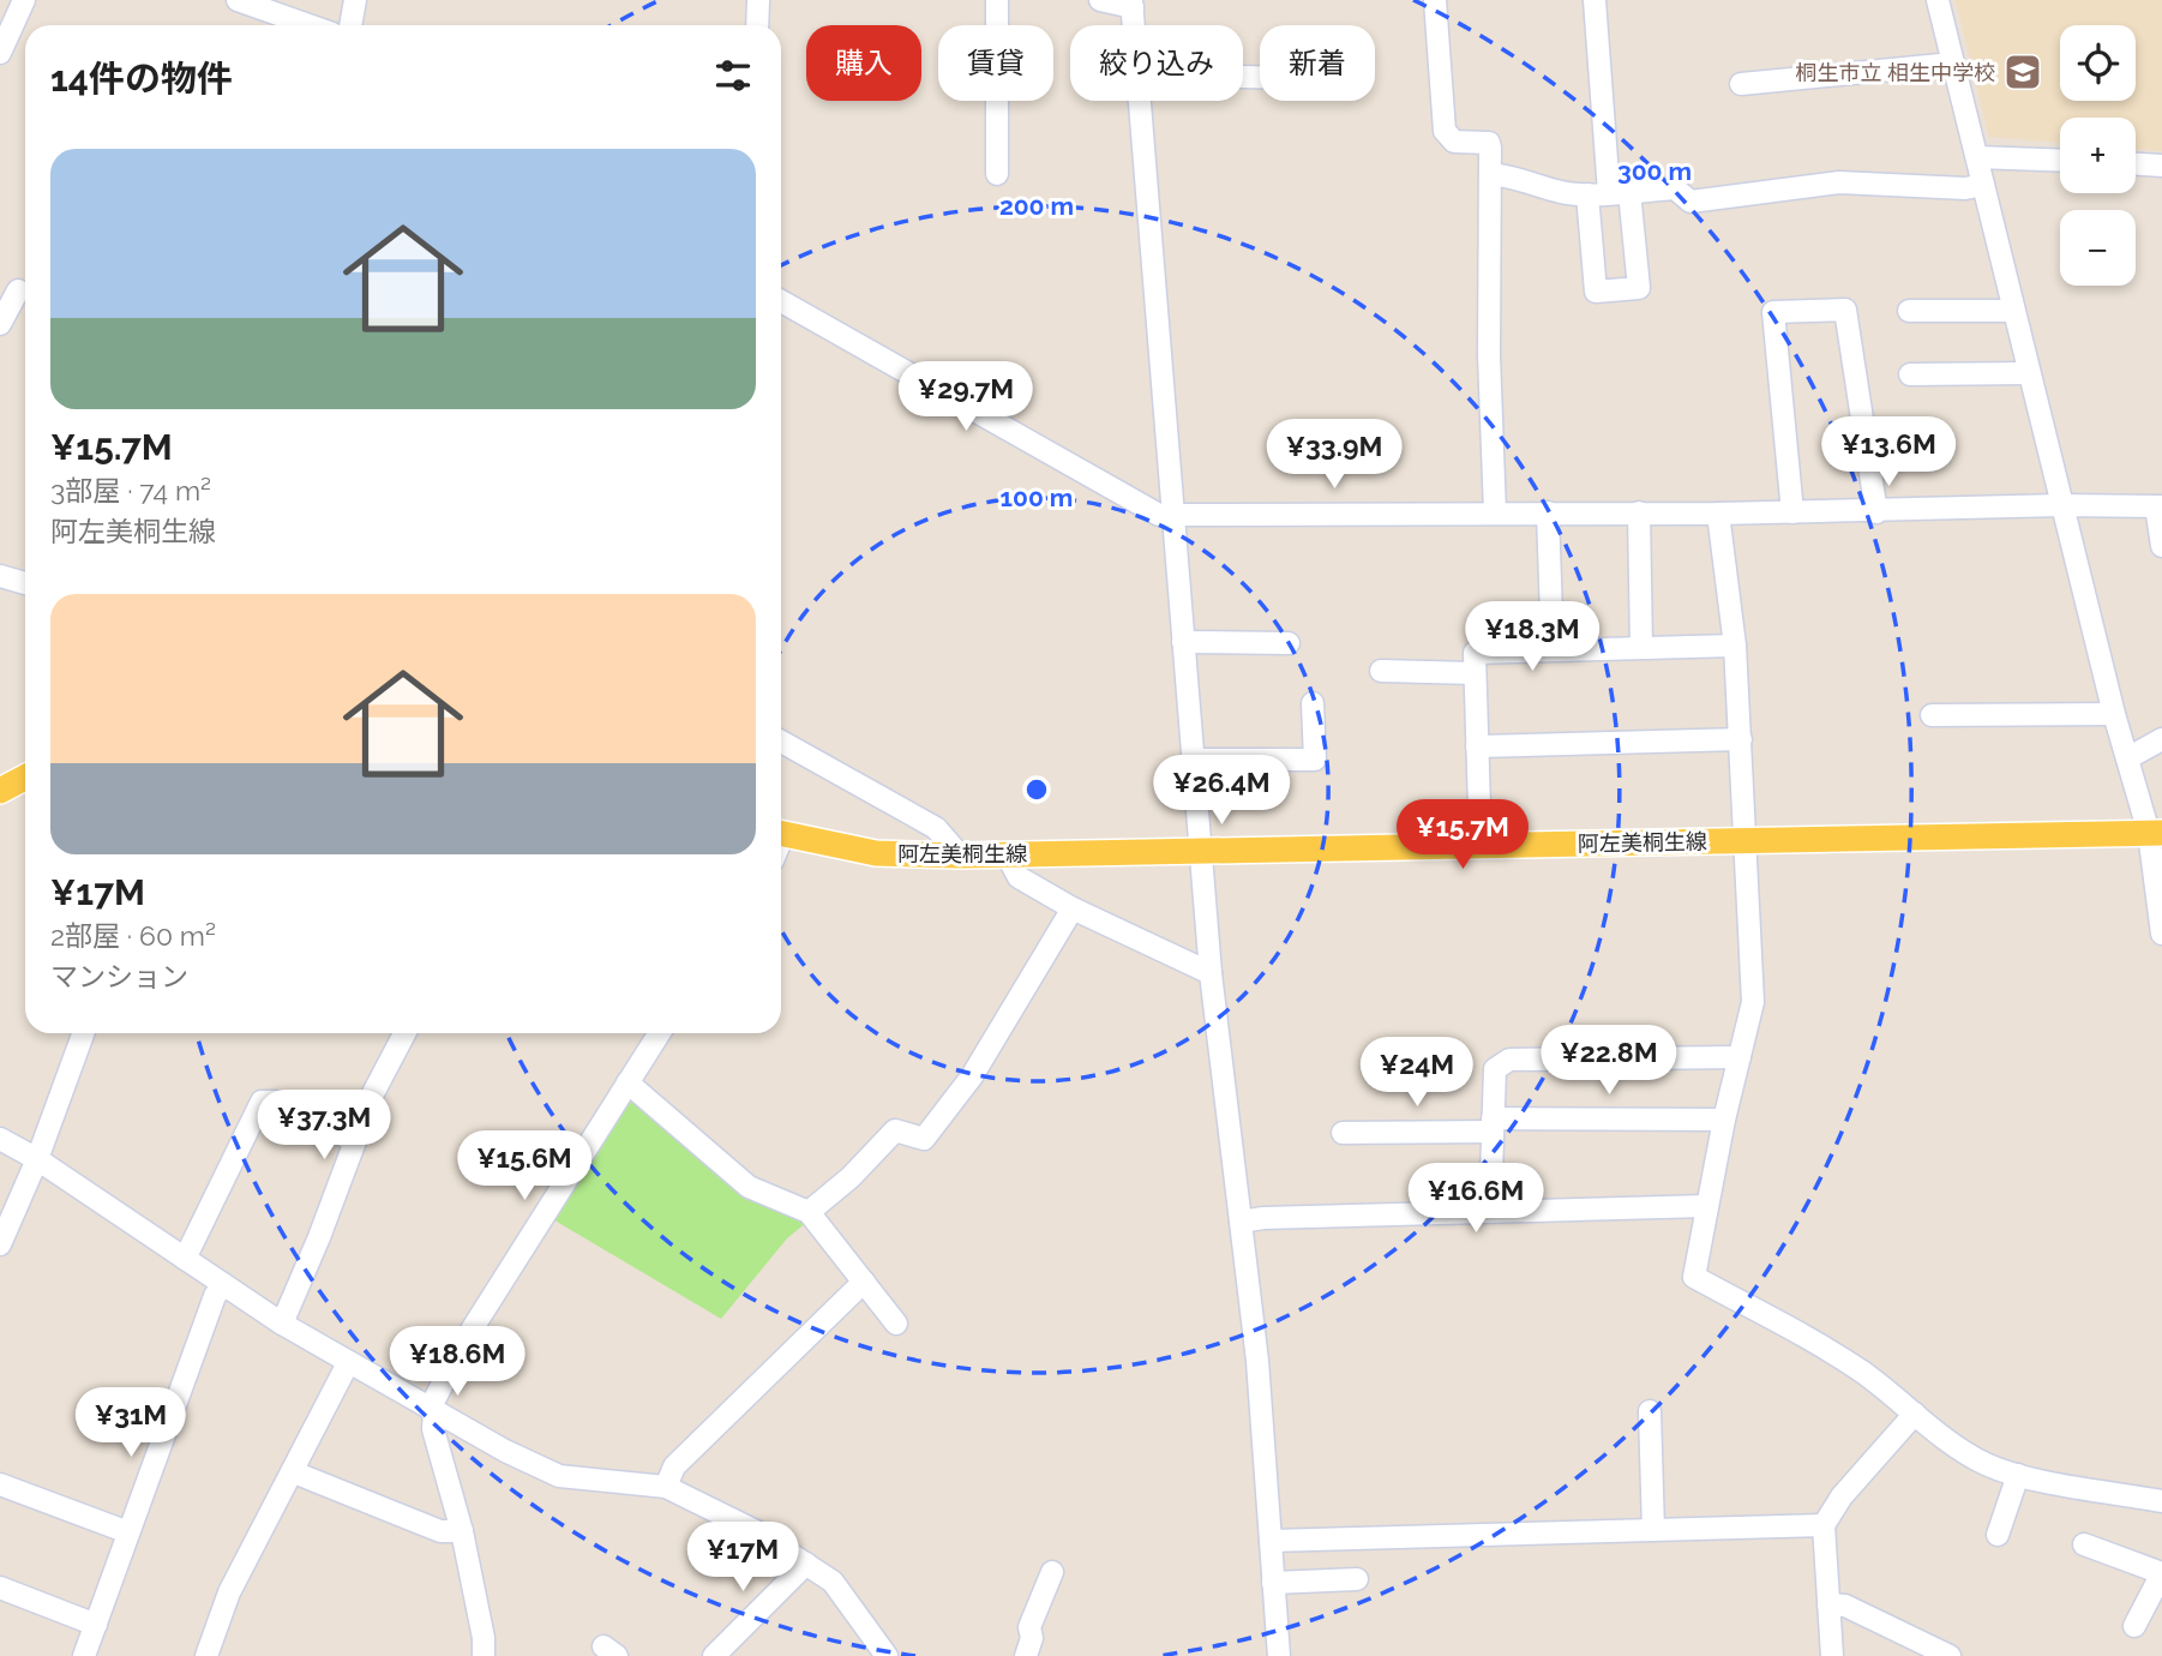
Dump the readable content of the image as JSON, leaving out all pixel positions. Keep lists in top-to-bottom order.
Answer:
{
  "streets": {
    "main road": ["阿左美桐生線"]
  },
  "places": {
    "school or university": ["桐生市立 相生中学校"]
  },
  "page": {
    "map_buttons": ["+", "−"],
    "chip": [
      "購入",
      "賃貸",
      "絞り込み",
      "新着"
    ],
    "heading": "14件の物件",
    "list": [
      {
        "name": "¥15.7M",
        "note": "3部屋 · 74 m² · 阿左美桐生線"
      },
      {
        "name": "¥17M",
        "note": "2部屋 · 60 m² · マンション"
      }
    ],
    "price": [
      "¥29.7M",
      "¥13.6M",
      "¥33.9M",
      "¥18.3M",
      "¥26.4M",
      "¥15.7M",
      "¥22.8M",
      "¥24M",
      "¥37.3M",
      "¥15.6M",
      "¥16.6M",
      "¥18.6M",
      "¥31M",
      "¥17M"
    ]
  },
  "rings": ["300 m", "200 m", "100 m"]
}
